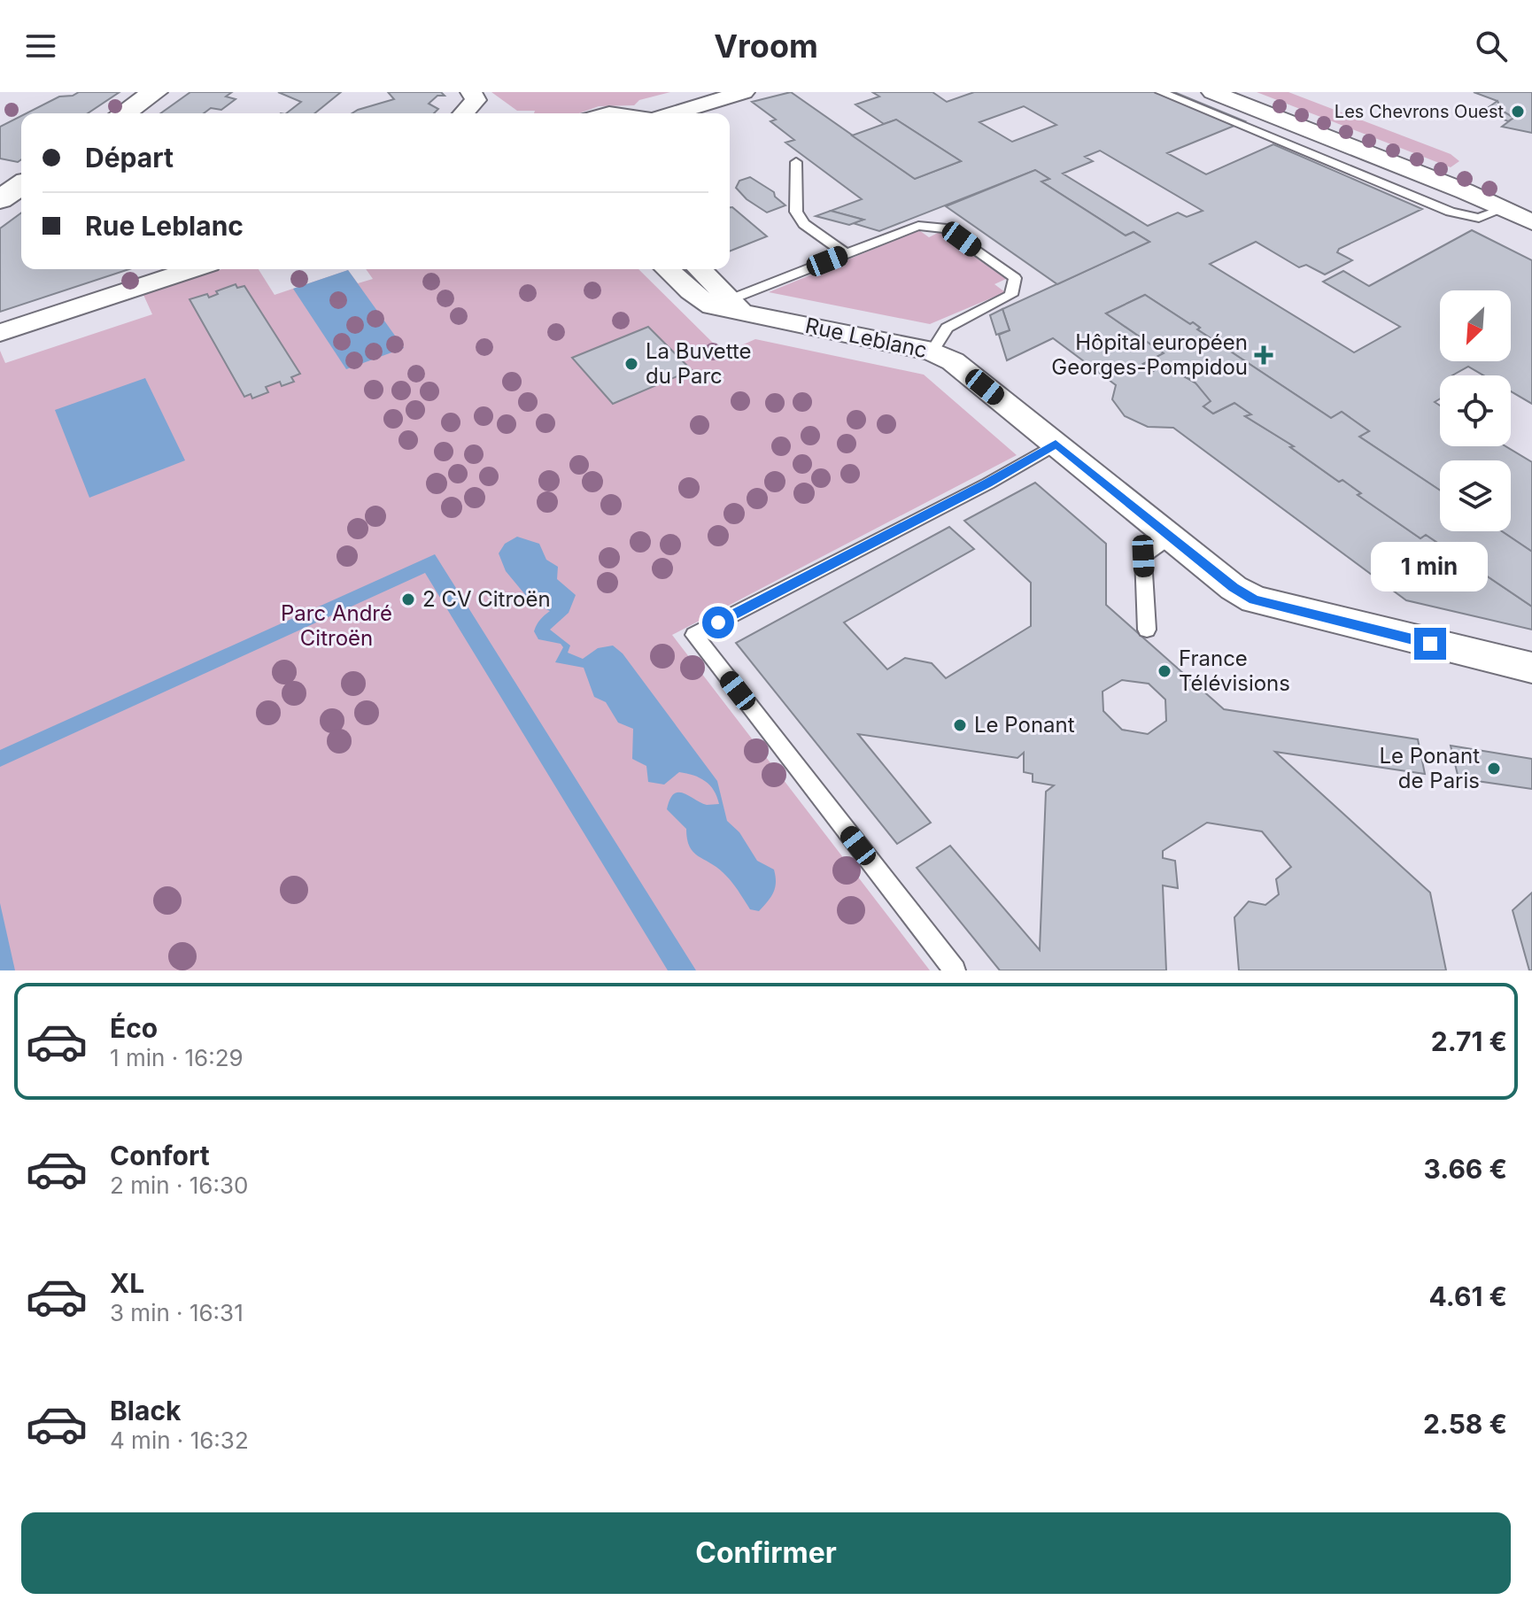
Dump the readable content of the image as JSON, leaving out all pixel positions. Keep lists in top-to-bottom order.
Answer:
{
  "streets": {
    "street": ["Rue Leblanc"]
  },
  "parks": ["Parc André Citroën"],
  "places": {
    "other": [
      "Les Chevrons Ouest",
      "La Buvette du Parc",
      "2 CV Citroën",
      "France Télévisions",
      "Le Ponant",
      "Le Ponant de Paris"
    ],
    "health": ["Hôpital européen Georges-Pompidou"]
  },
  "north": "bottom left",
  "page": {
    "header": "Vroom",
    "banner": ["Départ", "Rue Leblanc"],
    "bubble": "1 min",
    "list": [
      {
        "name": "Éco",
        "note": "1 min · 16:29",
        "value": "2.71 €"
      },
      {
        "name": "Confort",
        "note": "2 min · 16:30",
        "value": "3.66 €"
      },
      {
        "name": "XL",
        "note": "3 min · 16:31",
        "value": "4.61 €"
      },
      {
        "name": "Black",
        "note": "4 min · 16:32",
        "value": "2.58 €"
      }
    ],
    "buttons": "Confirmer"
  }
}
